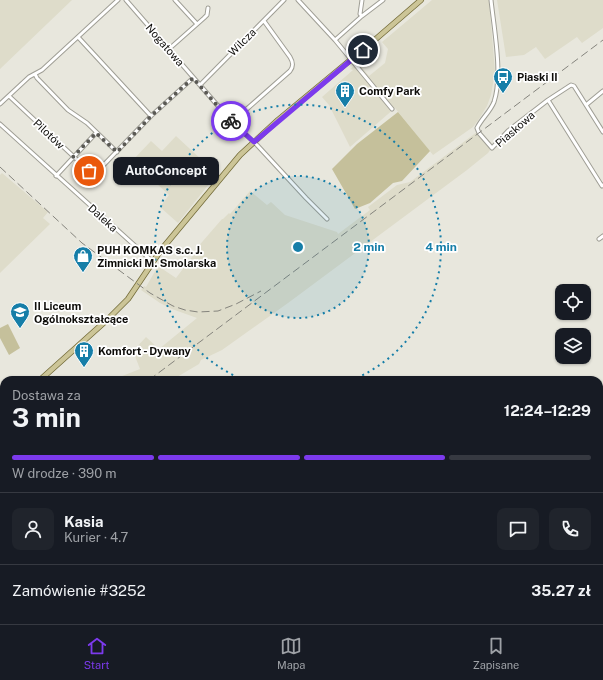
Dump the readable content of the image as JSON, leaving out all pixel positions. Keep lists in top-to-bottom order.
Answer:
{
  "streets": {
    "street": [
      "Wilcza",
      "Nogatowa",
      "Piaskowa",
      "Pilotów",
      "Daleka"
    ]
  },
  "crossings": [
    ["Wilcza", "Nogatowa"]
  ],
  "places": {
    "bus stop": ["Piaski II"],
    "building": ["Comfy Park", "Komfort - Dywany"],
    "other": ["AutoConcept"],
    "shop": ["PUH KOMKAS s.c. J. Zimnicki M. Smolarska"],
    "school or university": ["II Liceum Ogólnokształcące"]
  },
  "page": {
    "bubble": "AutoConcept",
    "heading": ["3 min", "Dostawa za", "12:24–12:29"],
    "panel": [
      "Kasia",
      "Kurier · 4.7",
      "Zamówienie #3252",
      "35.27 zł"
    ],
    "bar": "W drodze · 390 m",
    "tabs": ["Start", "Mapa", "Zapisane"]
  },
  "rings": ["2 min", "4 min"]
}
